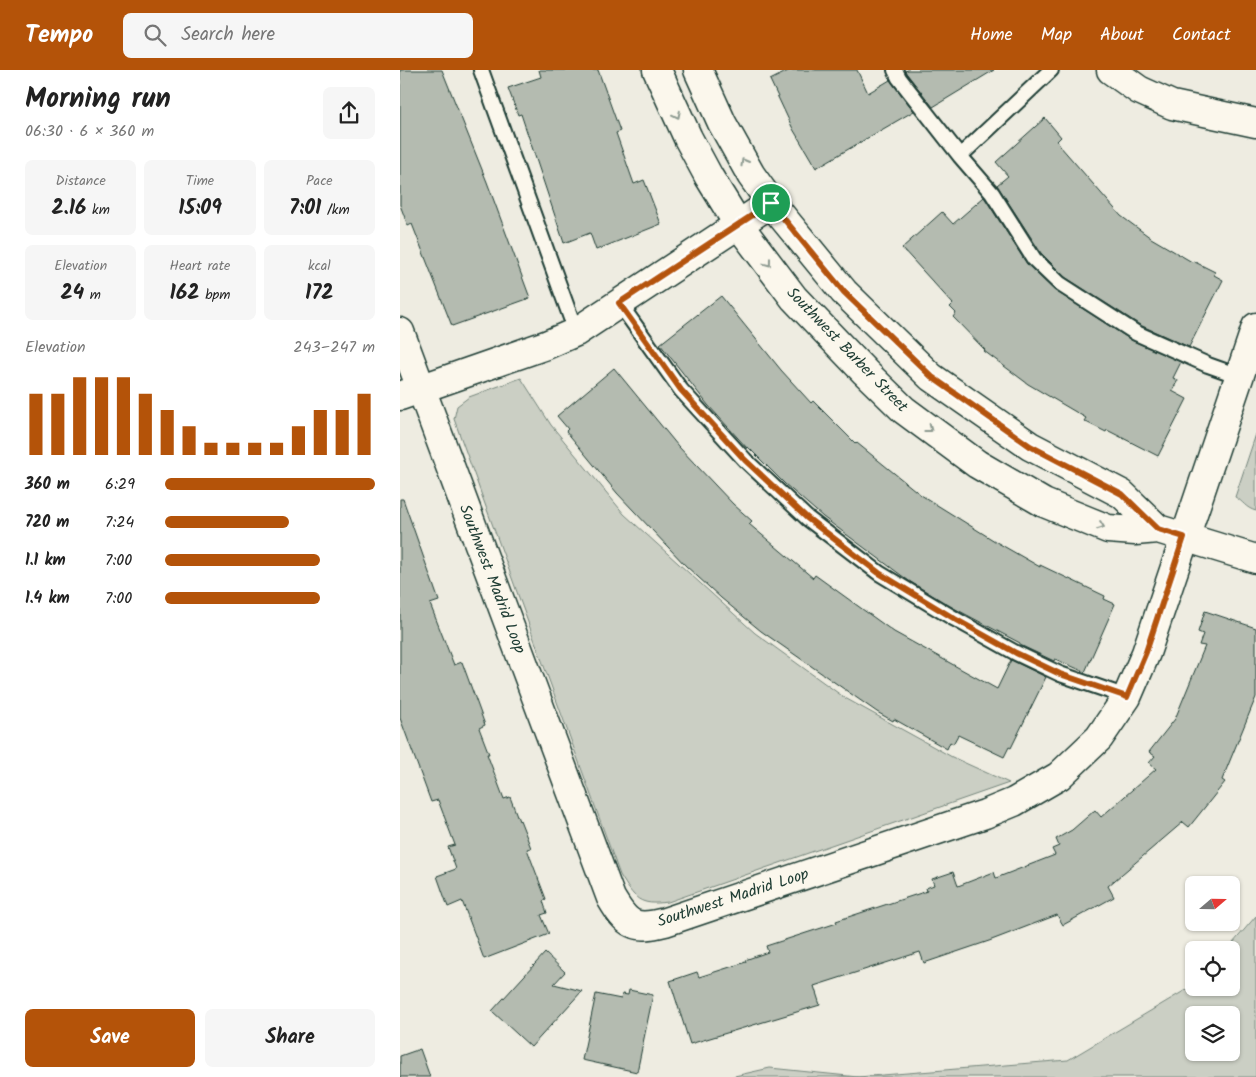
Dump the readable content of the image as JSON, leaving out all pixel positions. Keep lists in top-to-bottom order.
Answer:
{
  "streets": {
    "street": ["Southwest Barber Street", "Southwest Madrid Loop"]
  },
  "crossings": [
    ["Southwest Barber Street", "Southwest Madrid Loop"]
  ],
  "north": "right",
  "page": {
    "header": "Tempo",
    "search": "Search here",
    "nav": [
      "Home",
      "Map",
      "About",
      "Contact"
    ],
    "heading": ["Morning run", "06:30 · 6 × 360 m"],
    "stats": [
      ["Distance", "2.16 km"],
      ["Time", "15:09"],
      ["Pace", "7:01 /km"],
      ["Elevation", "24 m"],
      ["Heart rate", "162 bpm"],
      ["kcal", "172"]
    ],
    "chart": ["Elevation", "243–247 m"],
    "list": [
      {
        "name": "360 m",
        "note": "6:29"
      },
      {
        "name": "720 m",
        "note": "7:24"
      },
      {
        "name": "1.1 km",
        "note": "7:00"
      },
      {
        "name": "1.4 km",
        "note": "7:00"
      }
    ],
    "buttons": ["Save", "Share"]
  }
}
